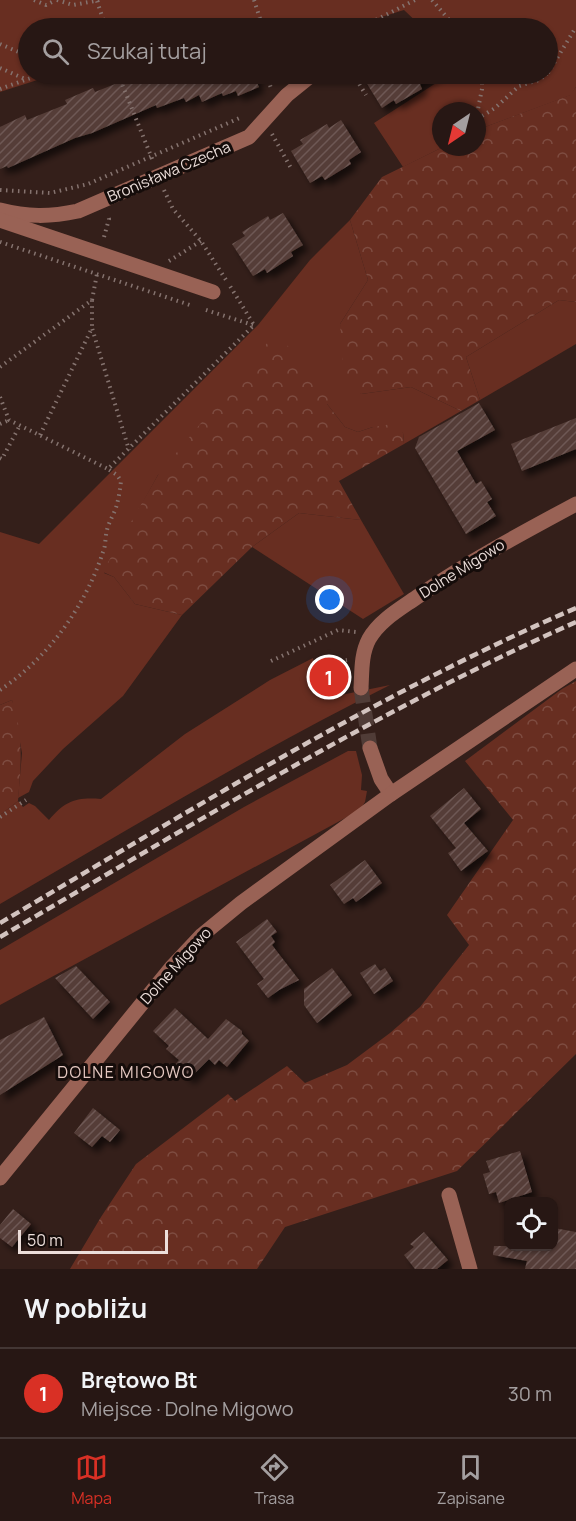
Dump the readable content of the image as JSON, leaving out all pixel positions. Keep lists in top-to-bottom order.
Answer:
{
  "streets": {
    "street": ["Bronisława Czecha", "Dolne Migowo"]
  },
  "districts": ["DOLNE MIGOWO"],
  "scale_bar": "50 m",
  "north": "bottom left",
  "page": {
    "search": "Szukaj tutaj",
    "pins": "1",
    "scale": "50 m",
    "heading": "W pobliżu",
    "list": [
      {
        "mark": "1",
        "name": "Brętowo Bt",
        "note": "Miejsce · Dolne Migowo",
        "value": "30 m"
      }
    ],
    "nav": ["Mapa", "Trasa", "Zapisane"]
  }
}
